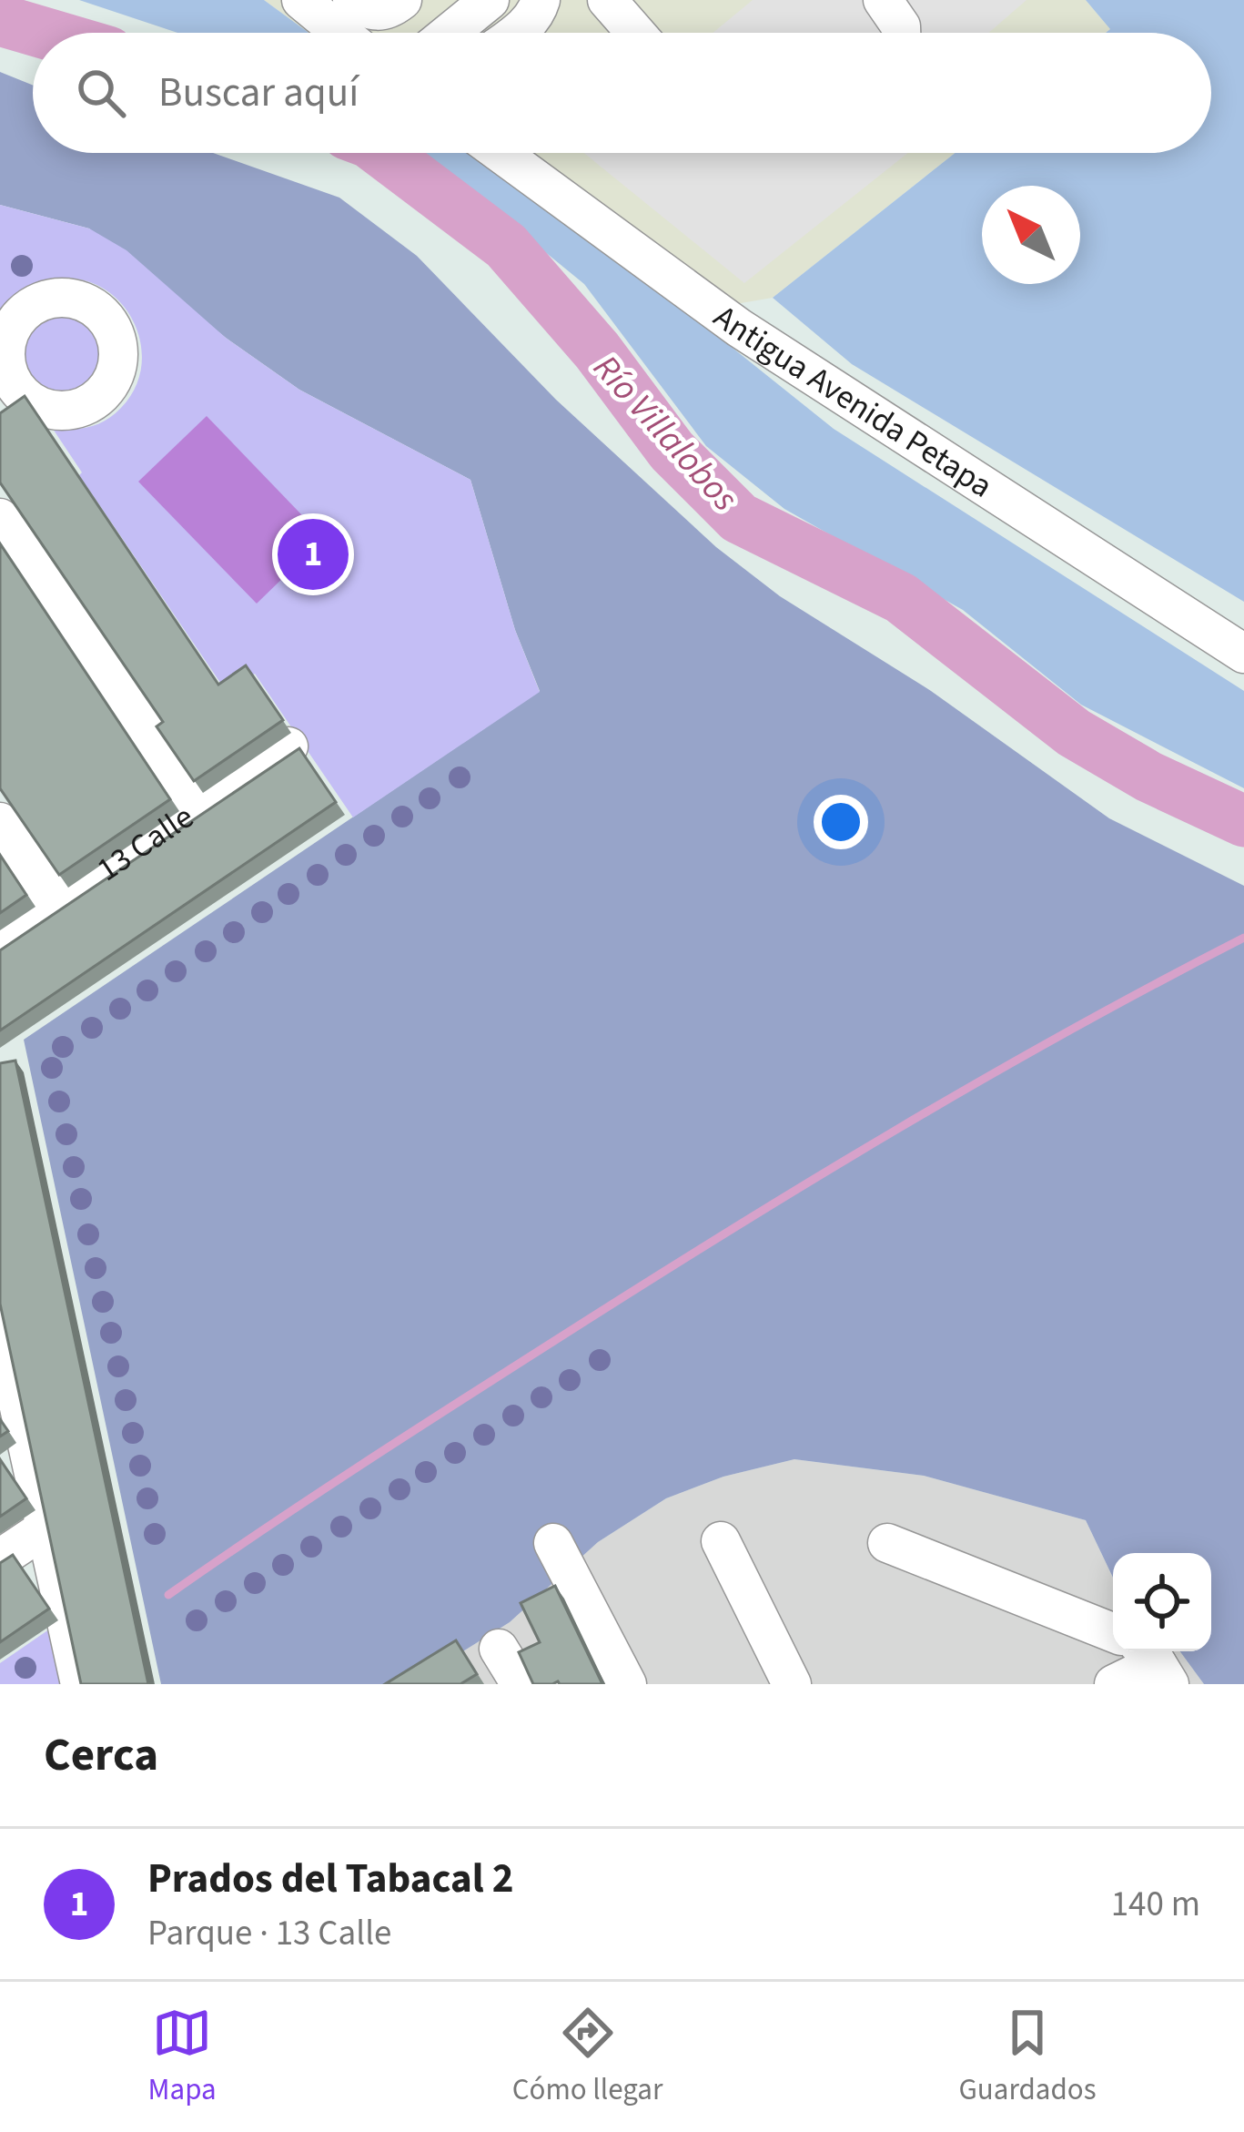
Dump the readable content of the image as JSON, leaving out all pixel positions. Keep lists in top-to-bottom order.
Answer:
{
  "streets": {
    "street": ["Antigua Avenida Petapa", "13 Calle"]
  },
  "water": ["Río Villalobos"],
  "north": "top left",
  "page": {
    "search": "Buscar aquí",
    "pins": "1",
    "heading": "Cerca",
    "list": [
      {
        "mark": "1",
        "name": "Prados del Tabacal 2",
        "note": "Parque · 13 Calle",
        "value": "140 m"
      }
    ],
    "nav": ["Mapa", "Cómo llegar", "Guardados"]
  }
}
